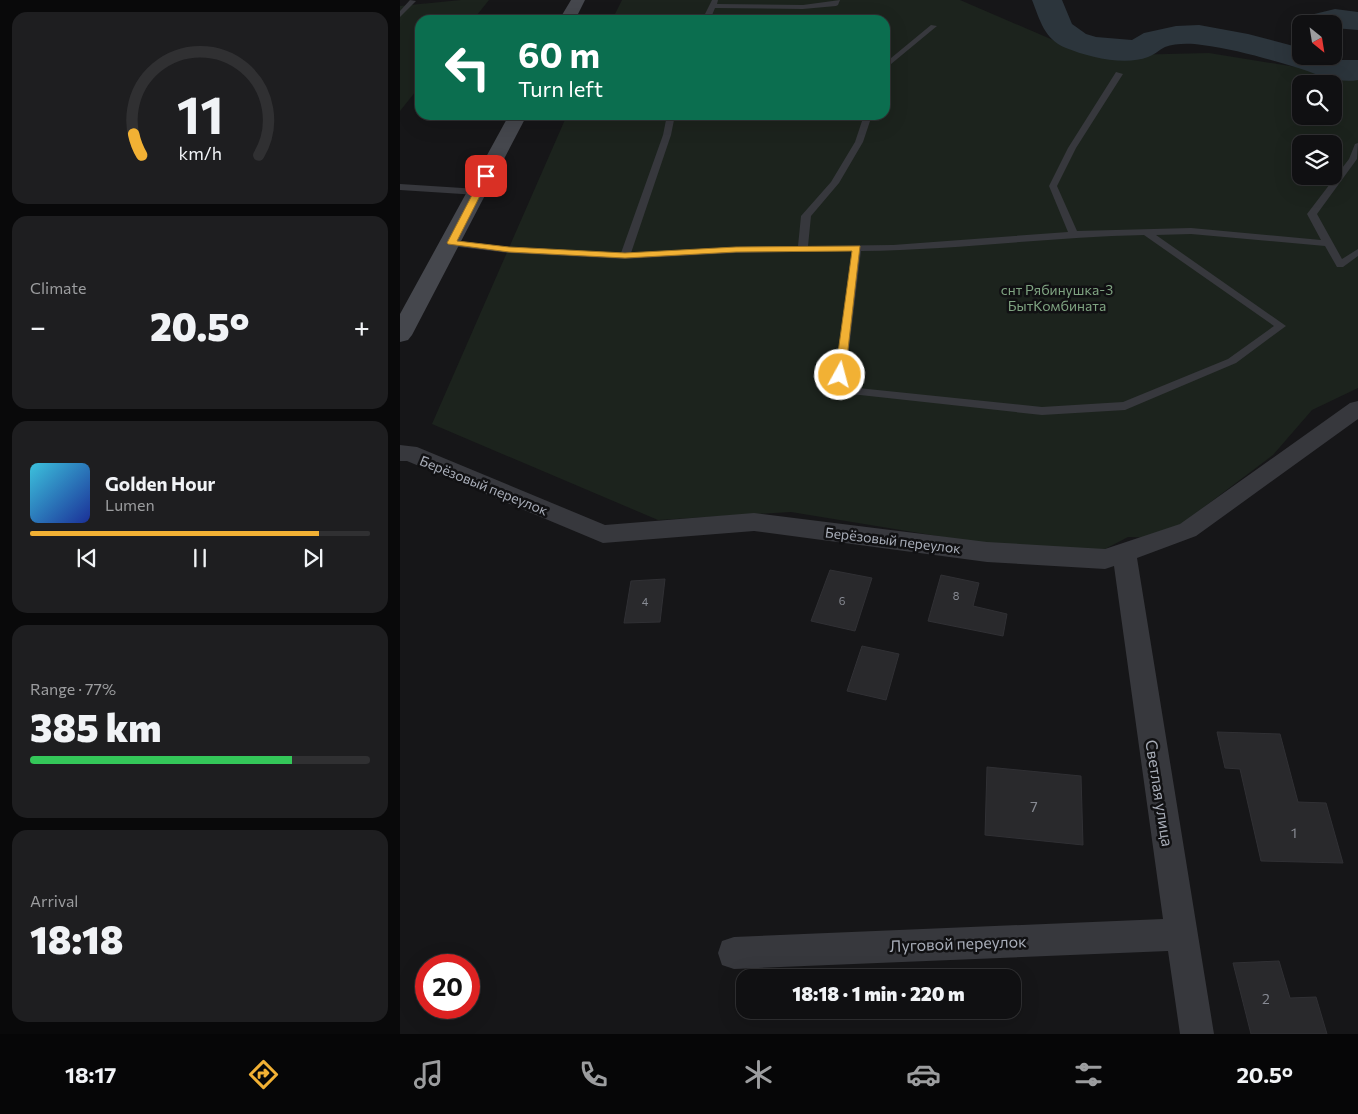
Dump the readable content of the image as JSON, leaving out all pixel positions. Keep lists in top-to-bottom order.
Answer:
{
  "streets": {
    "street": ["Берёзовый переулок", "Светлая улица", "Луговой переулок"]
  },
  "crossings": [
    ["Берёзовый переулок", "Светлая улица"],
    ["Светлая улица", "Луговой переулок"]
  ],
  "parks": ["снт Рябинушка-3 БытКомбината"],
  "house_numbers": [
    "8",
    "6",
    "4",
    "7",
    "1",
    "2"
  ],
  "north": "bottom right",
  "page": {
    "turn": ["60 m", "Turn left"],
    "tile": [
      "Climate",
      ["Range · 77%", "385 km"],
      ["Arrival", "18:18"]
    ],
    "heat": ["−", "20.5°", "+"],
    "song": ["Golden Hour", "Lumen"],
    "limit": "20",
    "trip": "18:18 · 1 min · 220 m",
    "tabs": ["18:17", "20.5°"],
    "gauge": ["11", "km/h"]
  }
}
